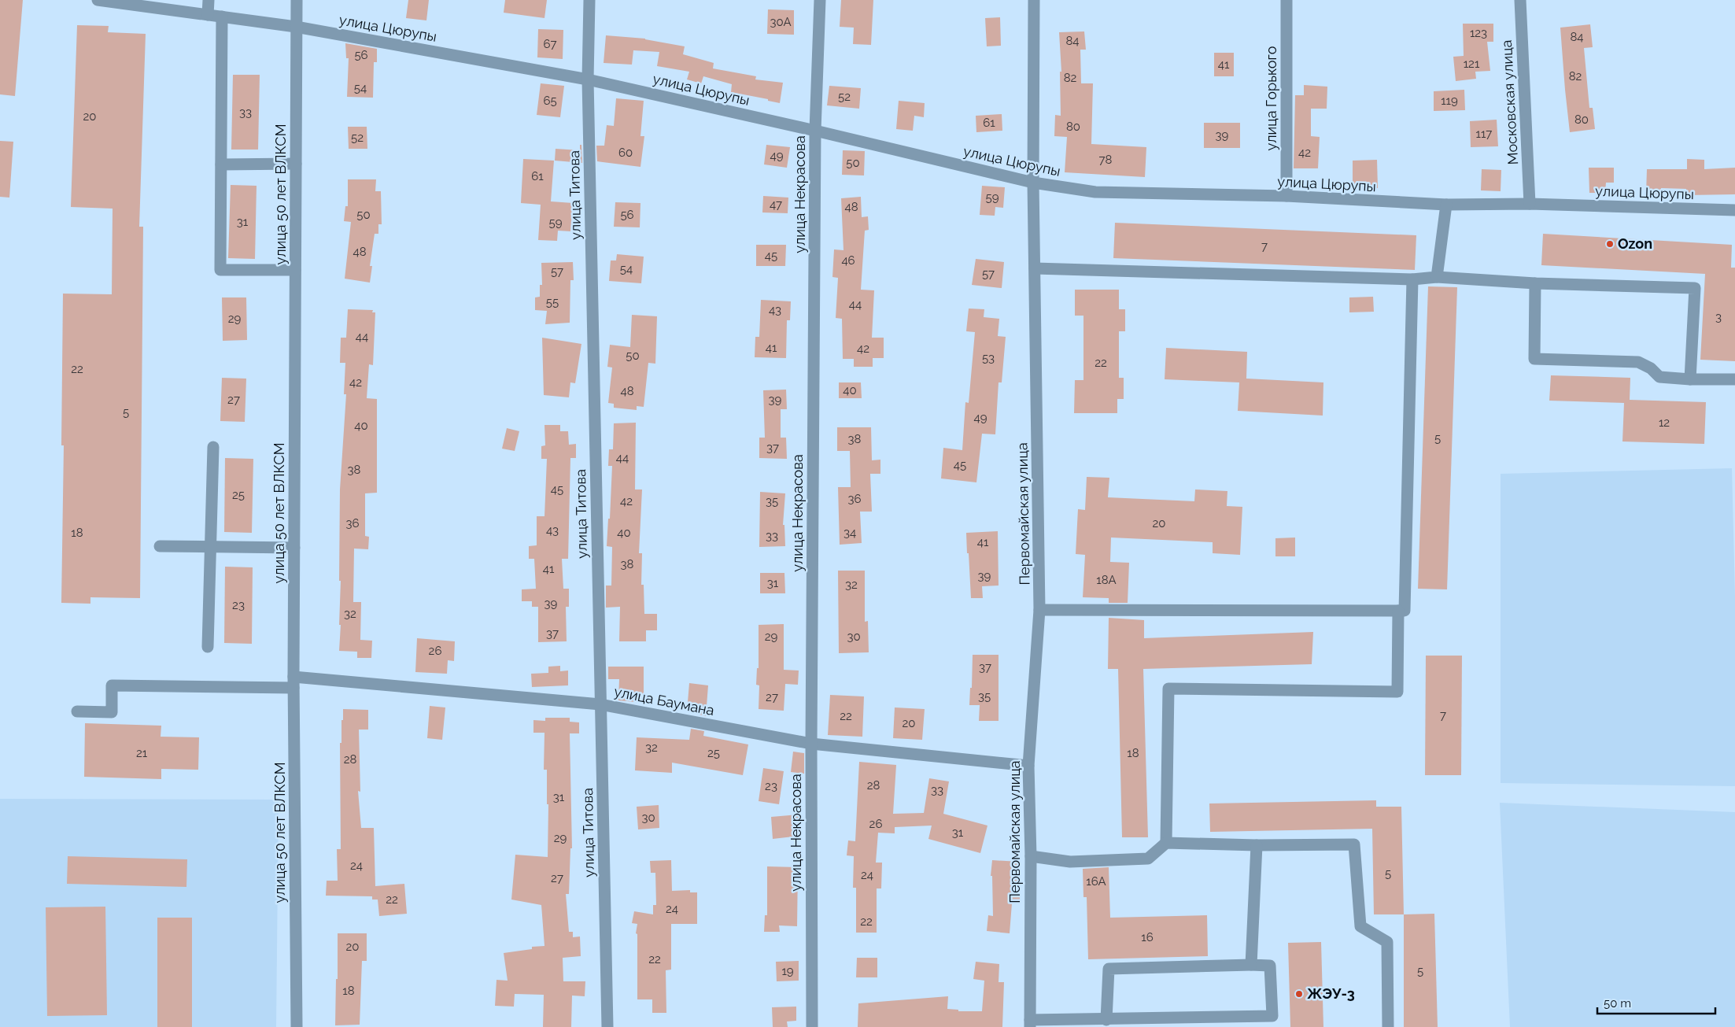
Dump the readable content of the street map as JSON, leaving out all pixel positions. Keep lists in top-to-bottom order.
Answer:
{
  "streets": {
    "street": [
      "улица Цюрупы",
      "улица Горького",
      "Московская улица",
      "улица 50 лет ВЛКСМ",
      "улица Некрасова",
      "улица Титова",
      "Первомайская улица",
      "улица Баумана"
    ]
  },
  "crossings": [
    ["улица Цюрупы", "улица Горького"],
    ["улица Цюрупы", "Московская улица"],
    ["улица Цюрупы", "улица 50 лет ВЛКСМ"],
    ["улица Цюрупы", "улица Некрасова"],
    ["улица Цюрупы", "улица Титова"],
    ["улица Цюрупы", "Первомайская улица"],
    ["улица 50 лет ВЛКСМ", "улица Баумана"],
    ["улица Некрасова", "улица Баумана"],
    ["улица Титова", "улица Баумана"],
    ["Первомайская улица", "улица Баумана"]
  ],
  "places": ["Ozon", "ЖЭУ-3"],
  "house_numbers": [
    "30А",
    "123",
    "84",
    "84",
    "67",
    "56",
    "121",
    "41",
    "82",
    "82",
    "54",
    "52",
    "65",
    "119",
    "33",
    "20",
    "80",
    "61",
    "80",
    "117",
    "39",
    "52",
    "60",
    "42",
    "49",
    "78",
    "50",
    "61",
    "59",
    "47",
    "48",
    "50",
    "56",
    "31",
    "59",
    "7",
    "48",
    "45",
    "46",
    "54",
    "57",
    "57",
    "55",
    "44",
    "43",
    "3",
    "29",
    "44",
    "41",
    "42",
    "50",
    "53",
    "22",
    "22",
    "42",
    "40",
    "48",
    "27",
    "39",
    "5",
    "49",
    "12",
    "40",
    "5",
    "38",
    "37",
    "44",
    "45",
    "38",
    "45",
    "25",
    "36",
    "42",
    "35",
    "36",
    "20",
    "43",
    "18",
    "40",
    "34",
    "33",
    "41",
    "38",
    "41",
    "39",
    "18А",
    "31",
    "32",
    "39",
    "23",
    "32",
    "37",
    "29",
    "30",
    "26",
    "37",
    "35",
    "27",
    "7",
    "22",
    "20",
    "32",
    "21",
    "25",
    "18",
    "28",
    "28",
    "23",
    "33",
    "31",
    "30",
    "26",
    "31",
    "29",
    "24",
    "5",
    "24",
    "27",
    "16А",
    "22",
    "24",
    "22",
    "16",
    "20",
    "22",
    "19",
    "5",
    "18"
  ],
  "scale_bar": "50 m"
}
